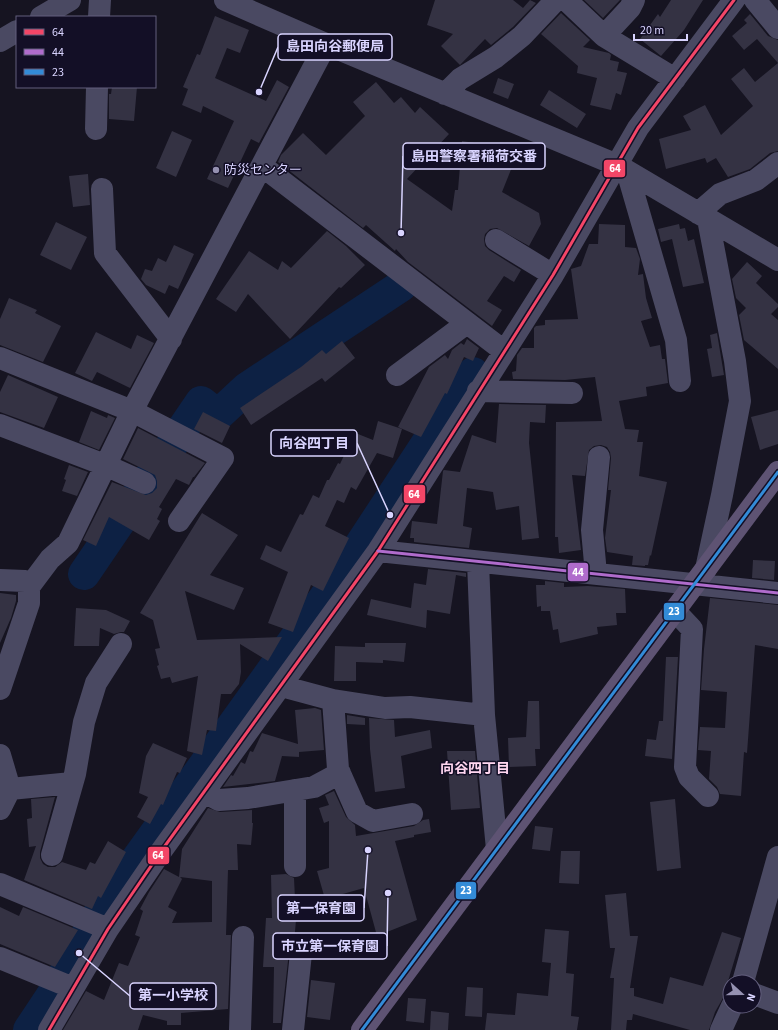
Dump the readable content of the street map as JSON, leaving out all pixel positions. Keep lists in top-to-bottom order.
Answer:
{
  "districts": ["向谷四丁目"],
  "places": [
    "島田向谷郵便局",
    "防災センター",
    "島田警察署稲荷交番",
    "向谷四丁目",
    "第一保育園",
    "市立第一保育園",
    "第一小学校"
  ],
  "lines": ["transit line 64", "transit line 23", "transit line 44"],
  "legend": ["64", "44", "23"],
  "scale_bar": "20 m",
  "north": "right"
}
